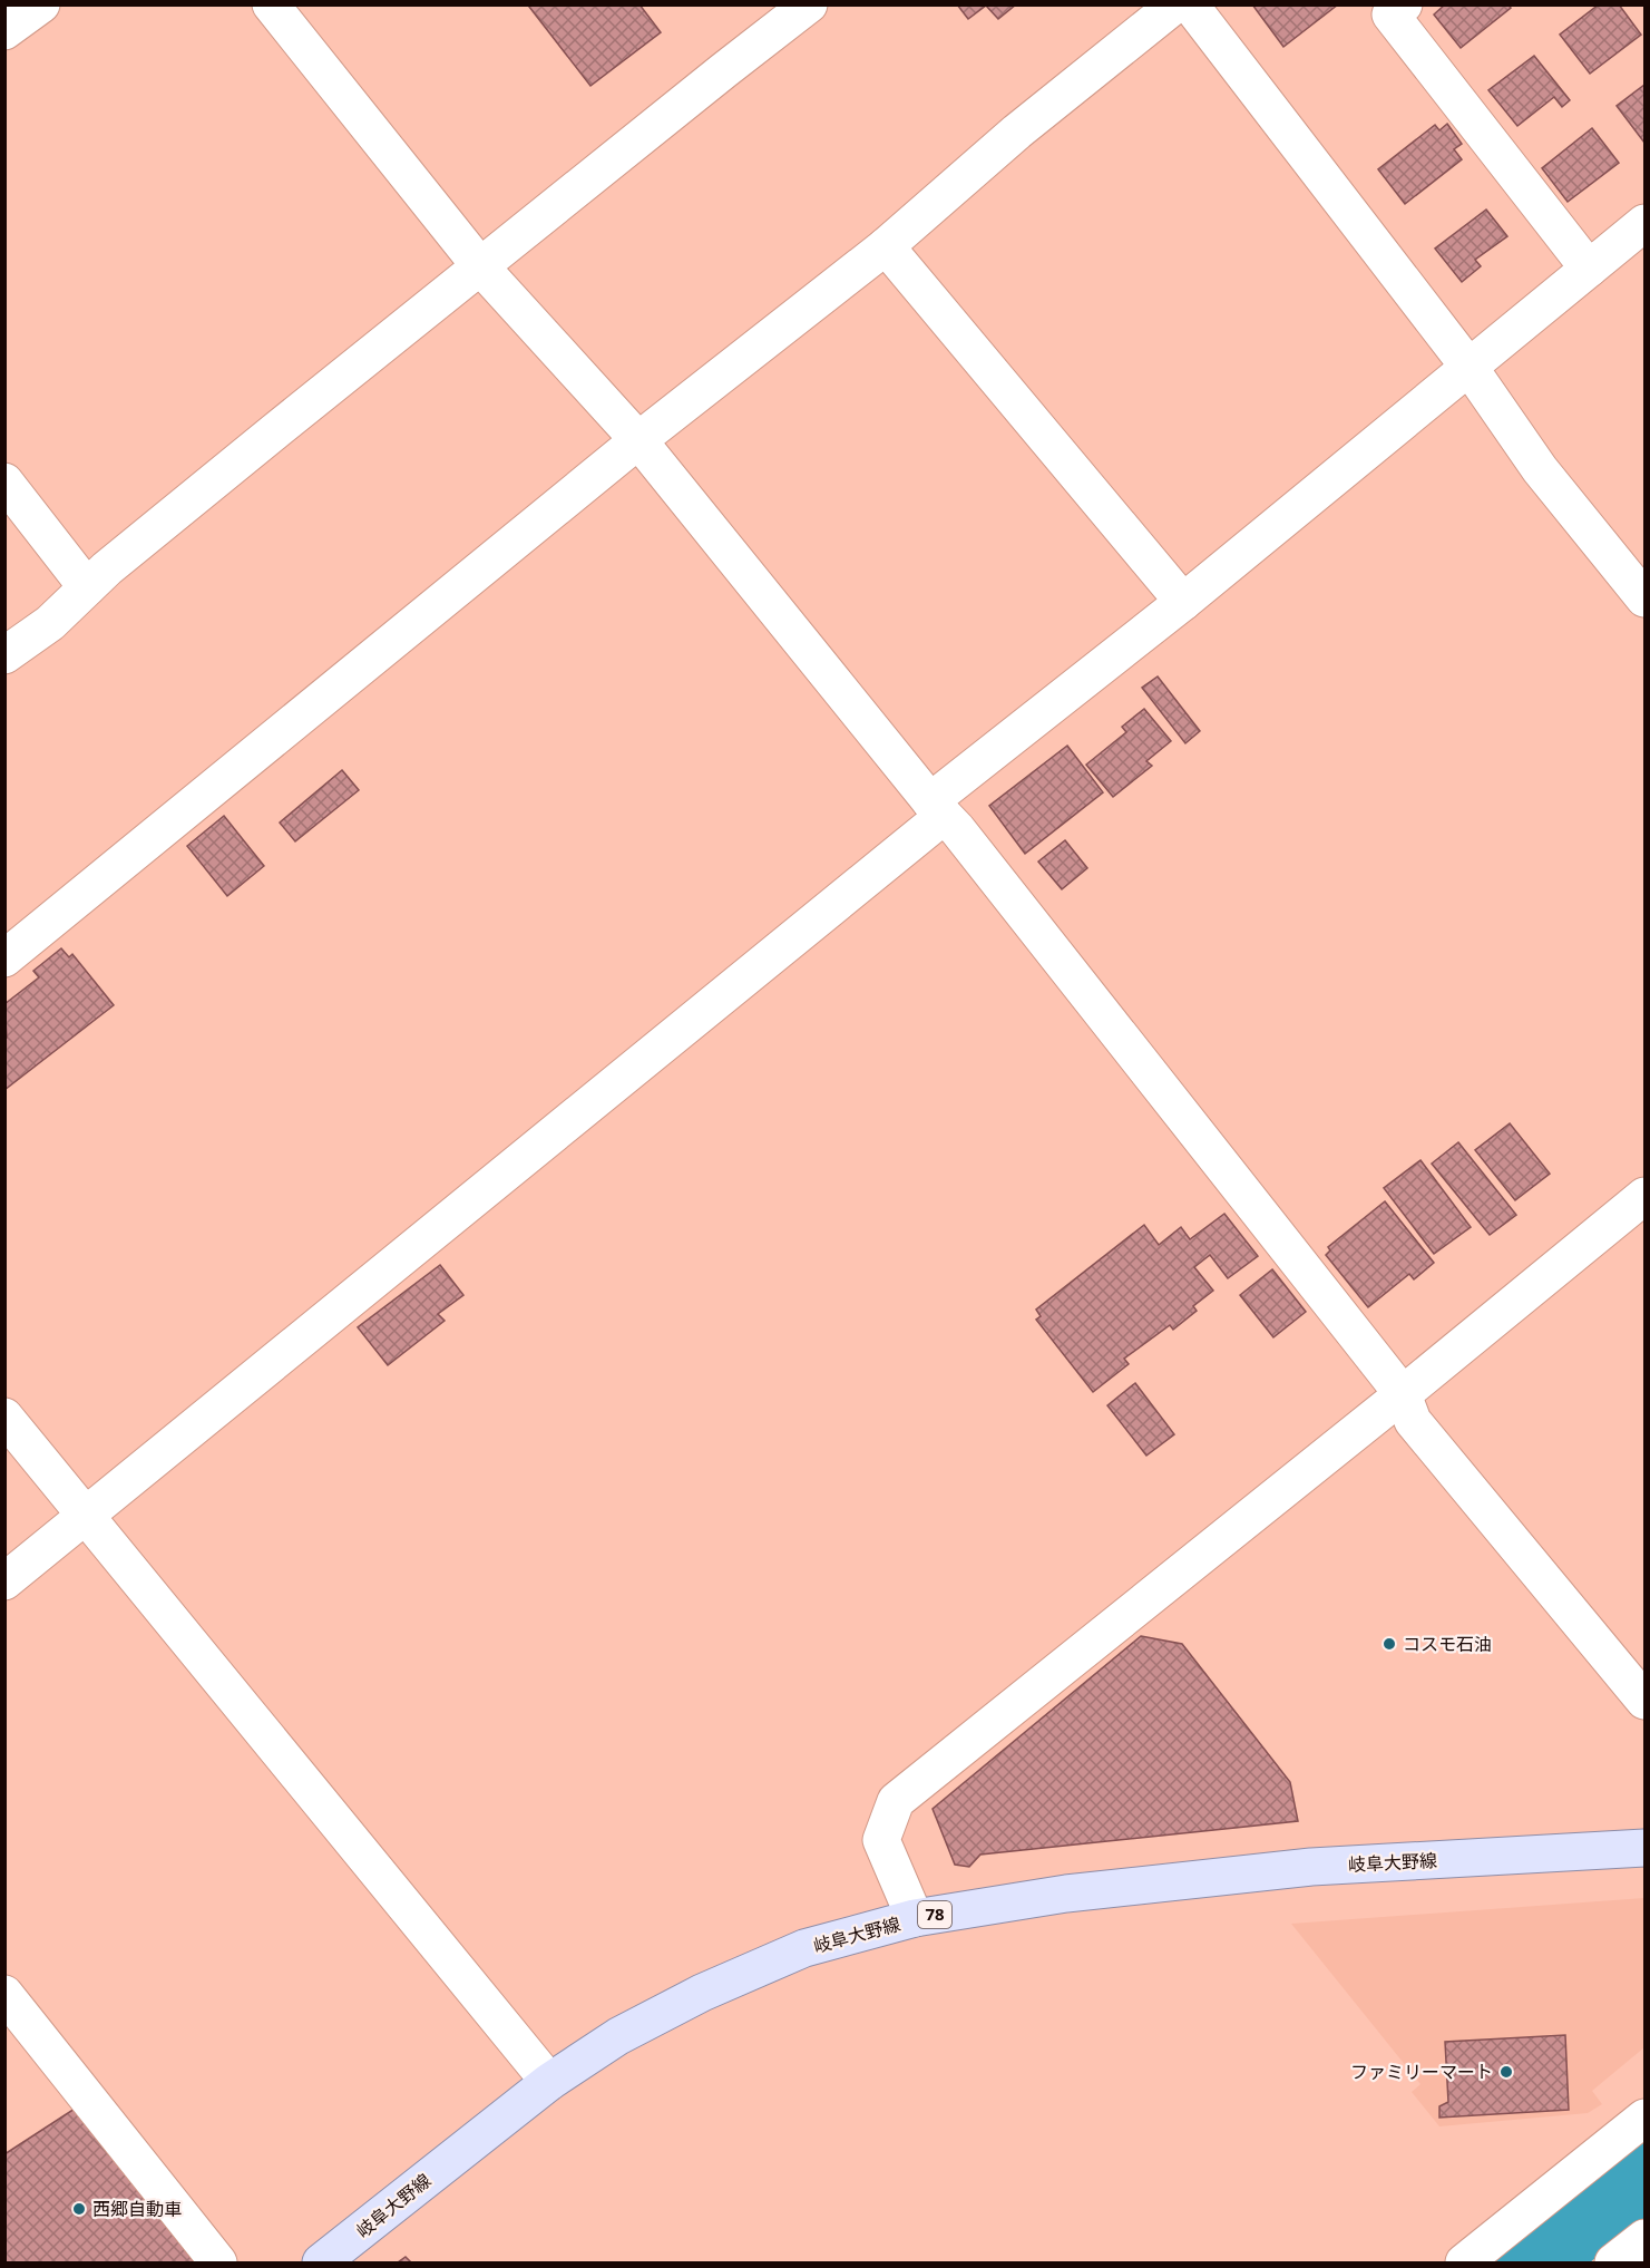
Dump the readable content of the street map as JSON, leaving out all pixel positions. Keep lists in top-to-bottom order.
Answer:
{
  "streets": {
    "main road": ["岐阜大野線", "78"]
  },
  "places": ["コスモ石油", "ファミリーマート", "西郷自動車"]
}
